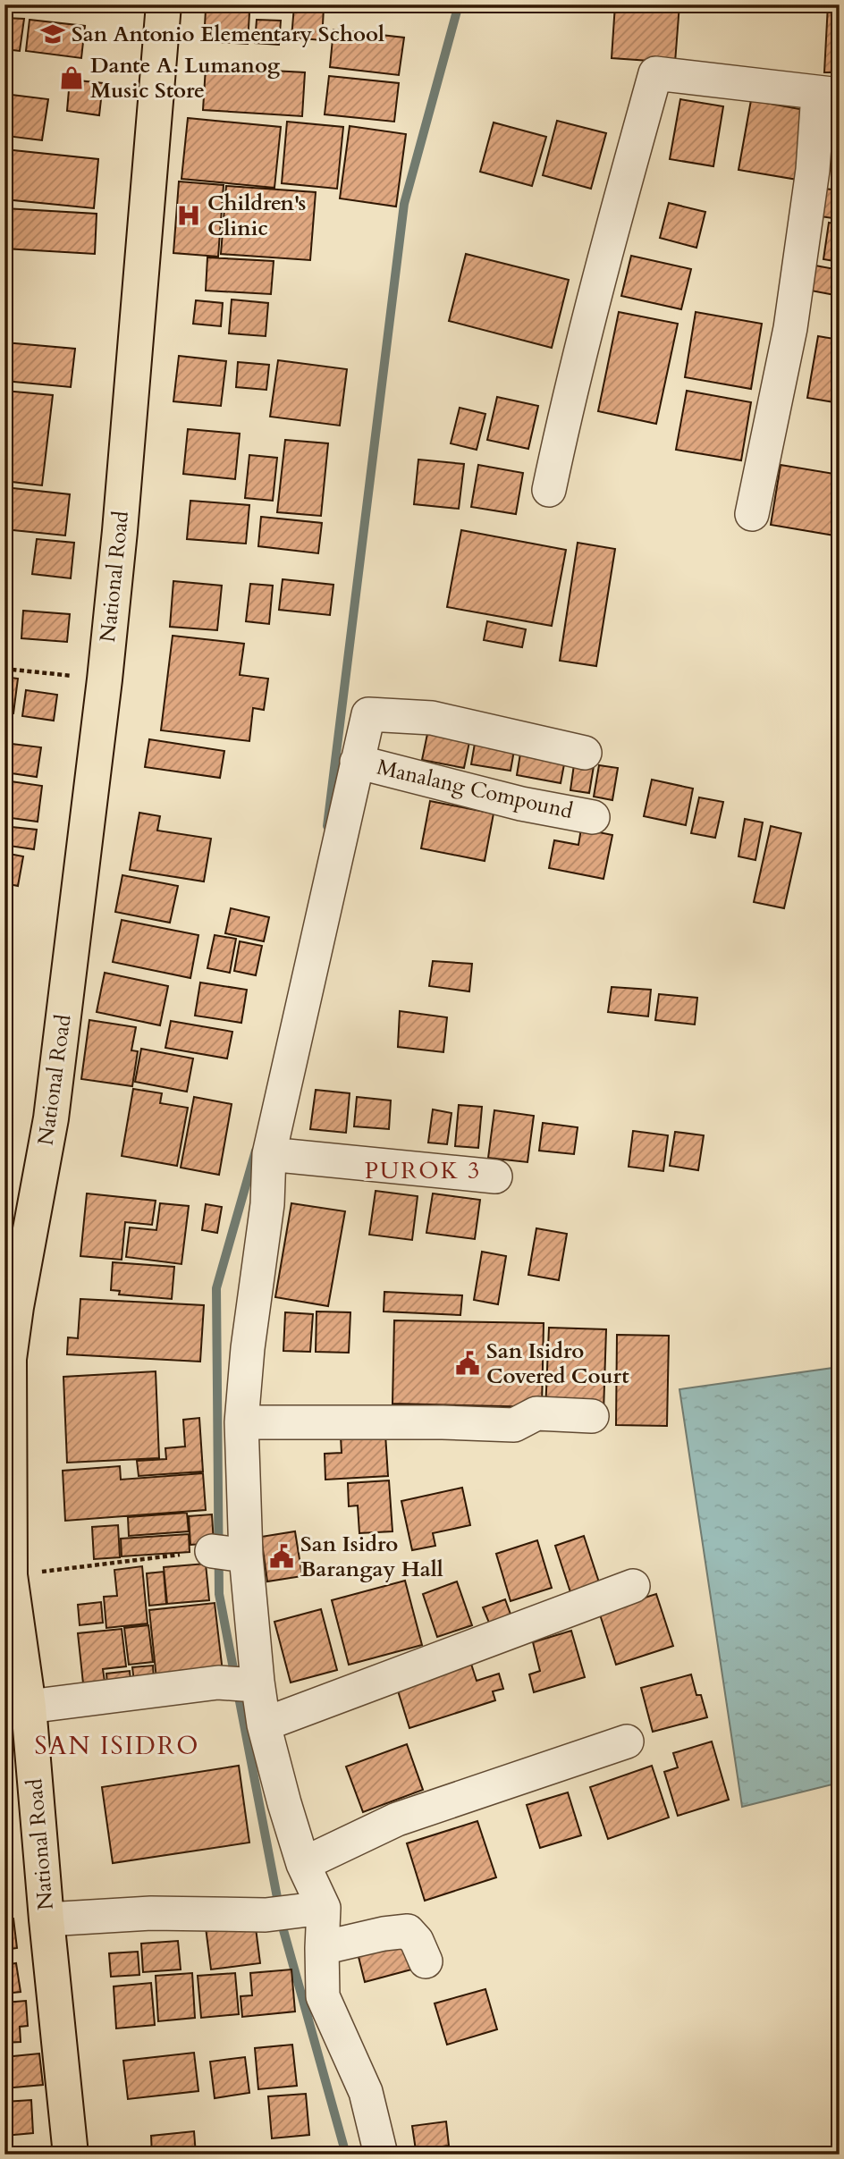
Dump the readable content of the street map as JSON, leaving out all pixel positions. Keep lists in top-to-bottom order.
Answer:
{
  "streets": {
    "main road": ["National Road"],
    "street": ["Manalang Compound"]
  },
  "districts": ["PUROK 3", "SAN ISIDRO"],
  "places": {
    "school or university": ["San Antonio Elementary School"],
    "shop": ["Dante A. Lumanog Music Store"],
    "hospital": ["Children's Clinic"],
    "public building": ["San Isidro Covered Court", "San Isidro Barangay Hall"]
  }
}
